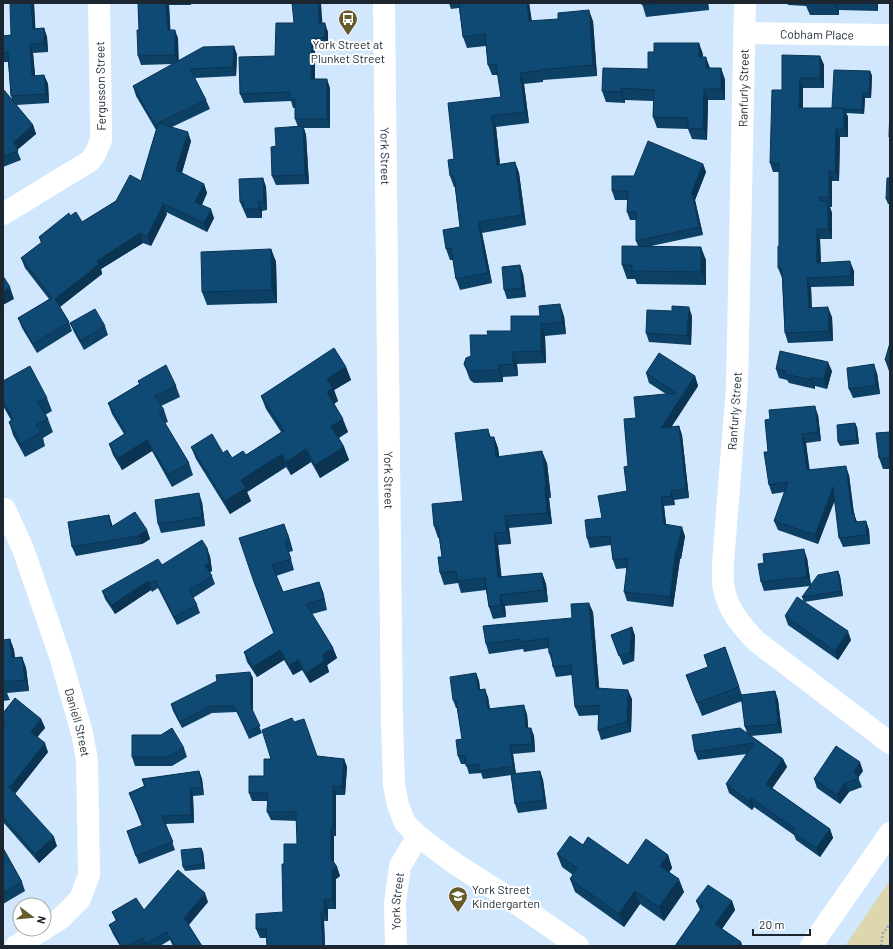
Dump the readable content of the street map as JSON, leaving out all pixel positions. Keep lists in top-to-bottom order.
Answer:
{
  "streets": {
    "street": [
      "Cobham Place",
      "Fergusson Street",
      "Ranfurly Street",
      "York Street",
      "Daniell Street"
    ]
  },
  "crossings": [
    ["Cobham Place", "Ranfurly Street"]
  ],
  "places": {
    "bus stop": ["York Street at Plunket Street"],
    "school or university": ["York Street Kindergarten"]
  },
  "scale_bar": "20 m",
  "north": "right"
}
